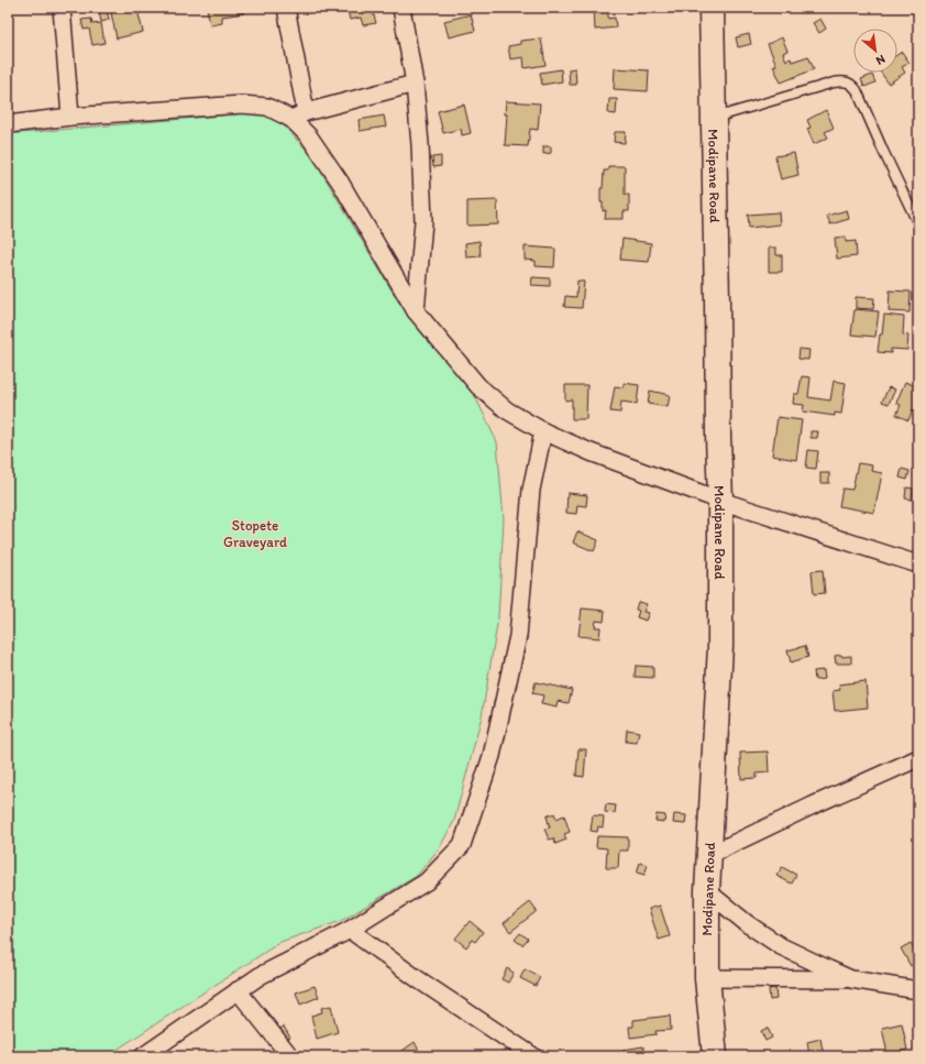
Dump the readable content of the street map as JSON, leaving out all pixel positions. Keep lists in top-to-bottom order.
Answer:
{
  "streets": {
    "main road": ["Modipane Road"]
  },
  "parks": ["Stopete Graveyard"],
  "north": "bottom right"
}
